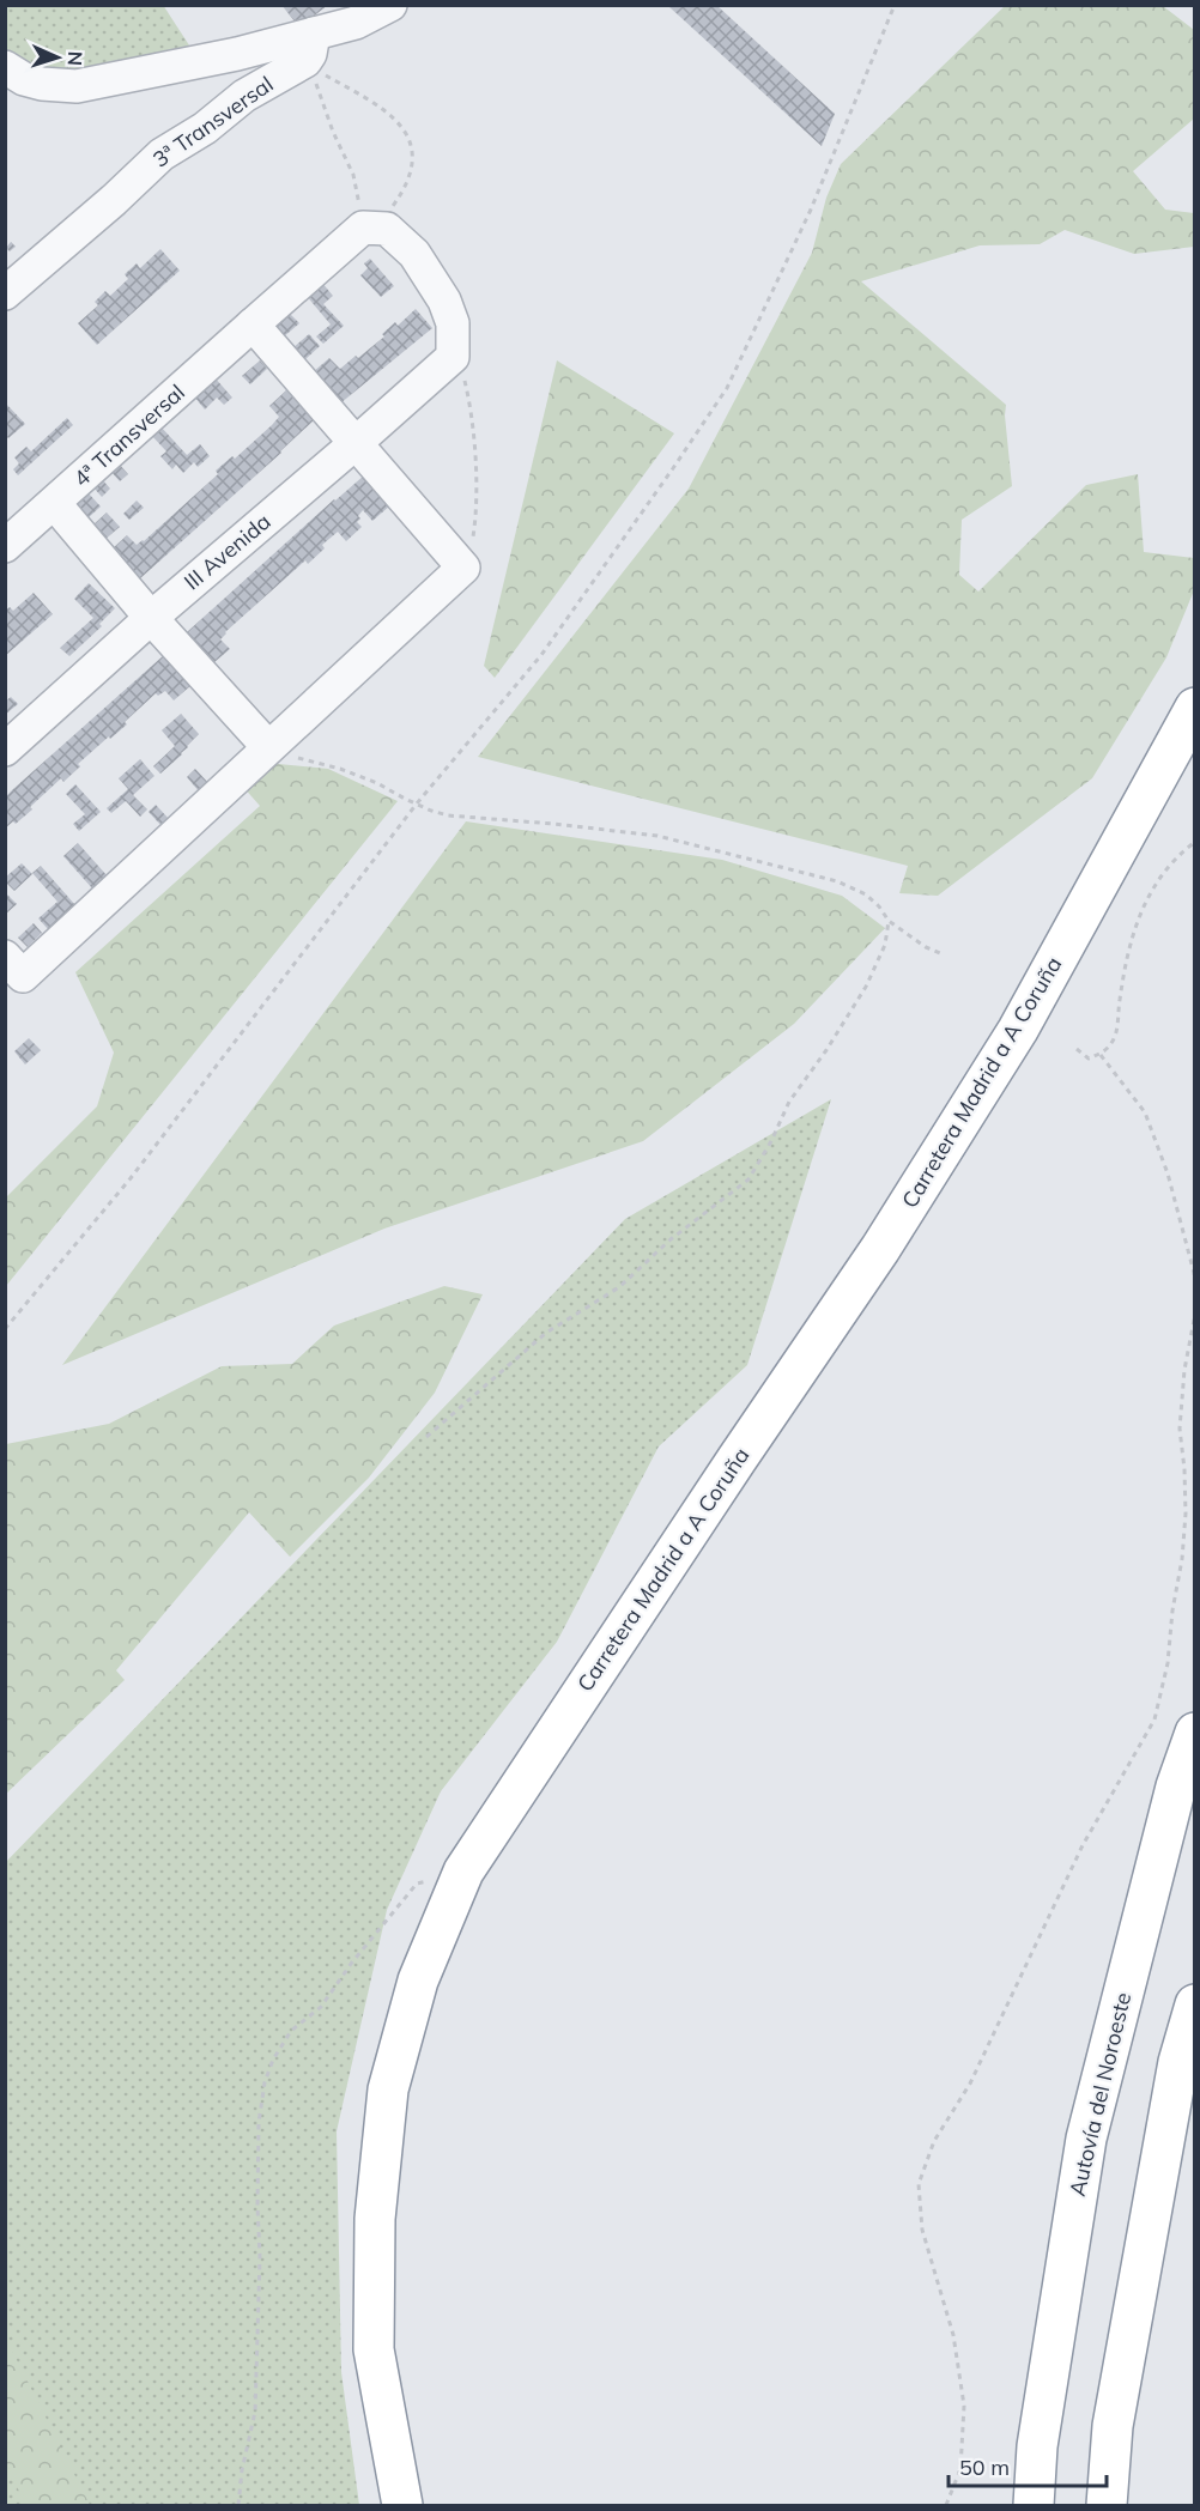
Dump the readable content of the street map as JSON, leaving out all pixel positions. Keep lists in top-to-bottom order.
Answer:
{
  "streets": {
    "highway": ["Carretera Madrid a A Coruña", "Autovía del Noroeste"],
    "street": ["3ª Transversal", "4ª Transversal", "III Avenida"]
  },
  "scale_bar": "50 m",
  "north": "right"
}
